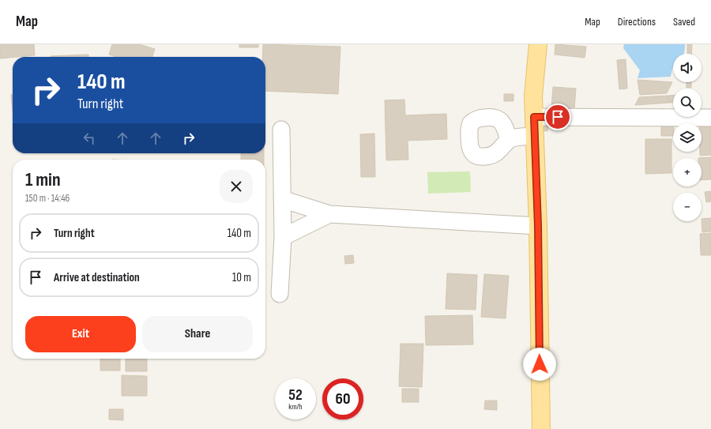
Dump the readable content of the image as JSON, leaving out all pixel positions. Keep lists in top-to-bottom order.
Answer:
{
  "page": {
    "header": "Map",
    "nav": ["Map", "Directions", "Saved"],
    "map_buttons": ["+", "−"],
    "turn": ["140 m", "Turn right"],
    "heading": ["1 min", "150 m · 14:46"],
    "list": [
      {
        "name": "Turn right",
        "value": "140 m"
      },
      {
        "name": "Arrive at destination",
        "value": "10 m"
      }
    ],
    "buttons": ["Exit", "Share"],
    "speed": "52 km/h",
    "limit": "60"
  }
}
